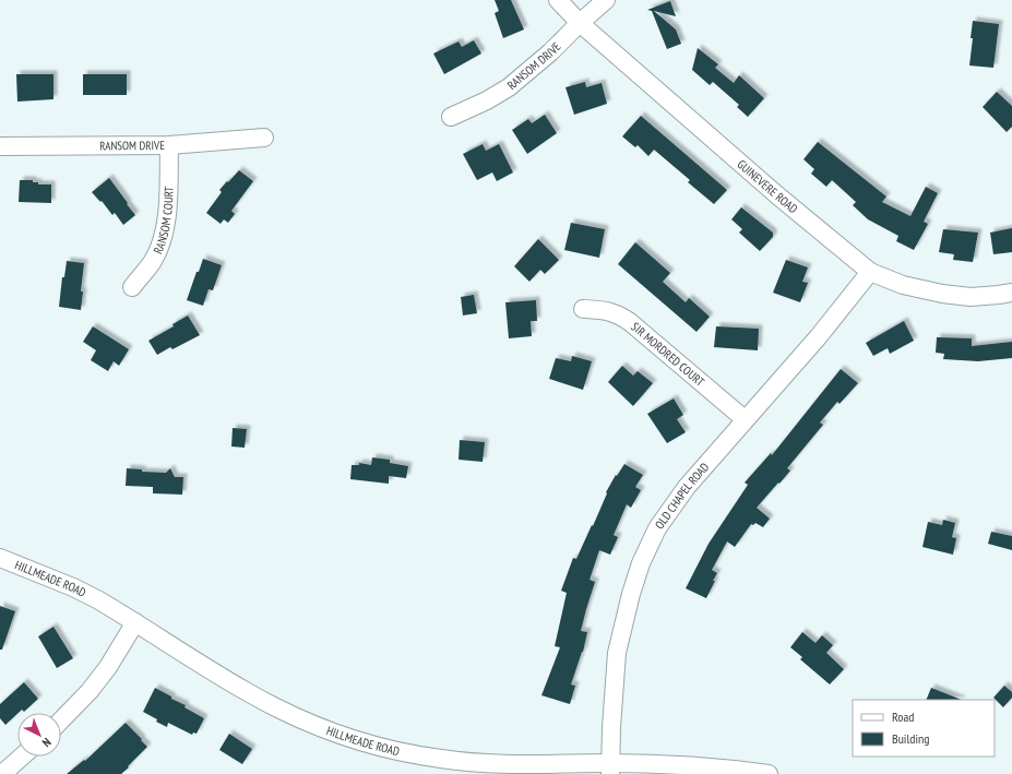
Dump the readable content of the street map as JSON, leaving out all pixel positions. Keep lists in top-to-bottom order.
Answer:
{
  "streets": {
    "street": [
      "RANSOM DRIVE",
      "GUINEVERE ROAD",
      "RANSOM COURT",
      "SIR MORDRED COURT",
      "OLD CHAPEL ROAD",
      "HILLMEADE ROAD"
    ]
  },
  "crossings": [
    ["RANSOM DRIVE", "GUINEVERE ROAD"],
    ["RANSOM DRIVE", "RANSOM COURT"],
    ["GUINEVERE ROAD", "OLD CHAPEL ROAD"],
    ["SIR MORDRED COURT", "OLD CHAPEL ROAD"],
    ["OLD CHAPEL ROAD", "HILLMEADE ROAD"]
  ],
  "legend": ["Road", "Building"],
  "north": "bottom right"
}
